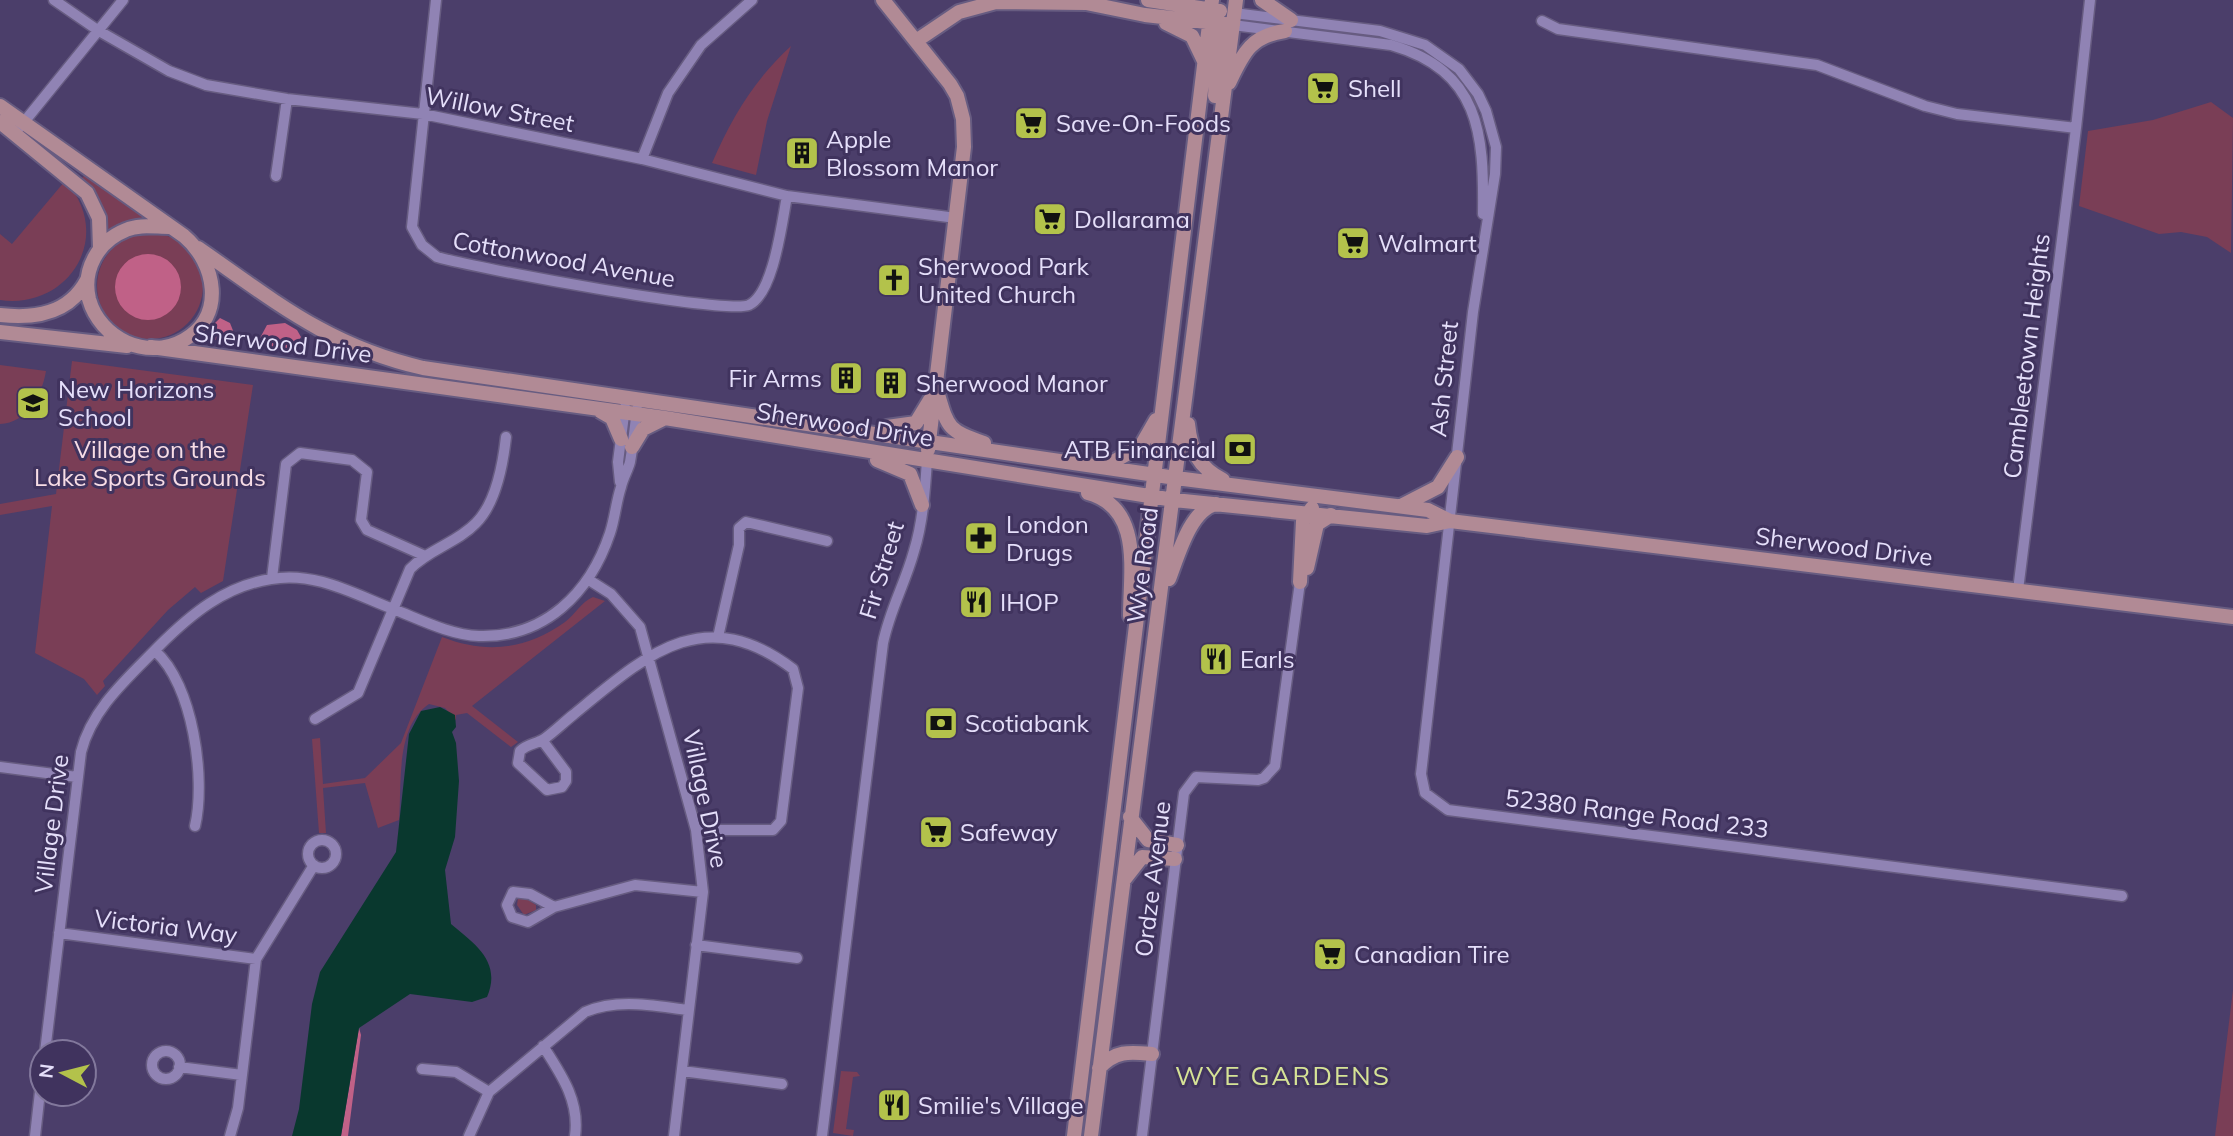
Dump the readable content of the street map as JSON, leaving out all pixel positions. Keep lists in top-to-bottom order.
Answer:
{
  "streets": {
    "main road": [
      "Sherwood Drive",
      "Ash Street",
      "Wye Road",
      "Fir Street"
    ],
    "street": [
      "Willow Street",
      "Cottonwood Avenue",
      "Cambleetown Heights",
      "Village Drive",
      "52380 Range Road 233",
      "Ordze Avenue",
      "Victoria Way"
    ]
  },
  "crossings": [
    ["Willow Street", "Cottonwood Avenue"],
    ["Willow Street", "Fir Street"],
    ["Sherwood Drive", "Cambleetown Heights"],
    ["Sherwood Drive", "Ash Street"],
    ["Sherwood Drive", "Wye Road"],
    ["Sherwood Drive", "Fir Street"],
    ["Sherwood Drive", "Village Drive"],
    ["Sherwood Drive", "52380 Range Road 233"],
    ["Ash Street", "Wye Road"],
    ["Ash Street", "Fir Street"],
    ["Ash Street", "52380 Range Road 233"],
    ["Village Drive", "Victoria Way"]
  ],
  "districts": ["WYE GARDENS"],
  "parks": ["Village on the Lake Sports Grounds"],
  "places": {
    "supermarket": [
      "Shell",
      "Save-On-Foods",
      "Dollarama",
      "Walmart",
      "Safeway",
      "Canadian Tire"
    ],
    "building": ["Apple Blossom Manor", "Fir Arms", "Sherwood Manor"],
    "church": ["Sherwood Park United Church"],
    "school or university": ["New Horizons School"],
    "bank": ["ATB Financial", "Scotiabank"],
    "pharmacy": ["London Drugs"],
    "restaurant": ["IHOP", "Earls", "Smilie's Village"]
  },
  "north": "left"
}
